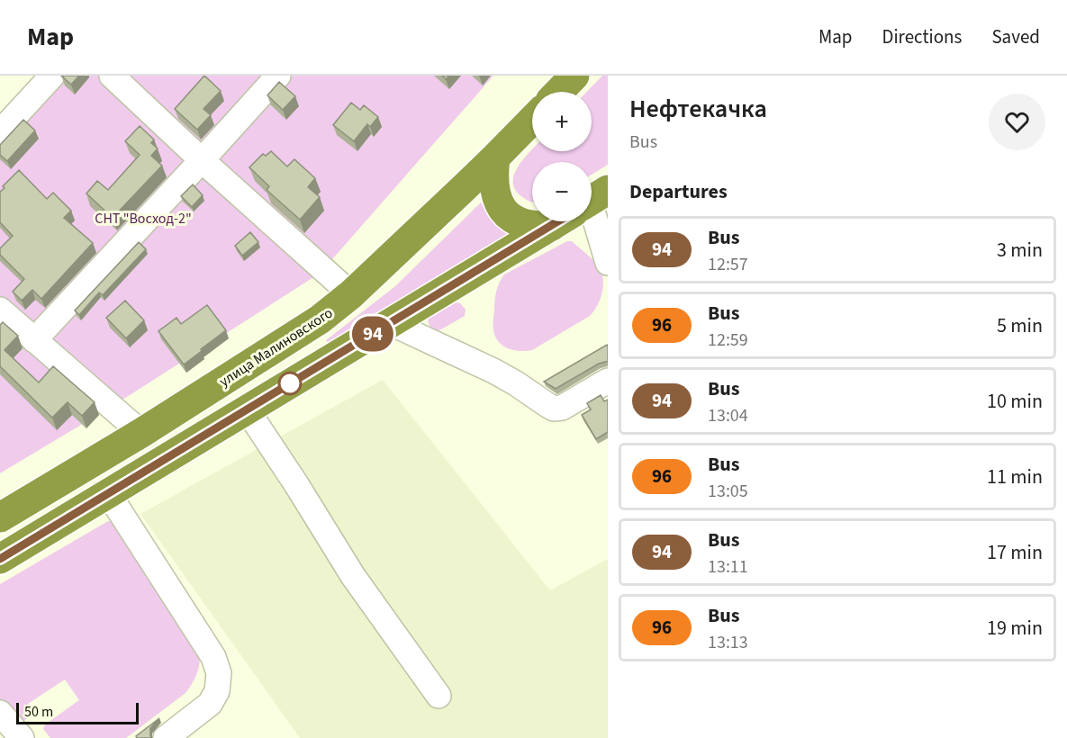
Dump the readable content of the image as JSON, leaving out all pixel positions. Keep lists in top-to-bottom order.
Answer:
{
  "streets": {
    "highway": ["улица Малиновского"]
  },
  "parks": ["СНТ \"Восход-2\""],
  "lines": ["bus line 94"],
  "scale_bar": "50 m",
  "page": {
    "header": "Map",
    "nav": ["Map", "Directions", "Saved"],
    "on_map": "94",
    "heading": [
      ["Нефтекачка", "Bus"],
      "Departures"
    ],
    "map_buttons": ["+", "−"],
    "list": [
      {
        "mark": "94",
        "name": "Bus",
        "note": "12:57",
        "value": "3 min"
      },
      {
        "mark": "96",
        "name": "Bus",
        "note": "12:59",
        "value": "5 min"
      },
      {
        "mark": "94",
        "name": "Bus",
        "note": "13:04",
        "value": "10 min"
      },
      {
        "mark": "96",
        "name": "Bus",
        "note": "13:05",
        "value": "11 min"
      },
      {
        "mark": "94",
        "name": "Bus",
        "note": "13:11",
        "value": "17 min"
      },
      {
        "mark": "96",
        "name": "Bus",
        "note": "13:13",
        "value": "19 min"
      }
    ],
    "scale": "50 m"
  }
}
